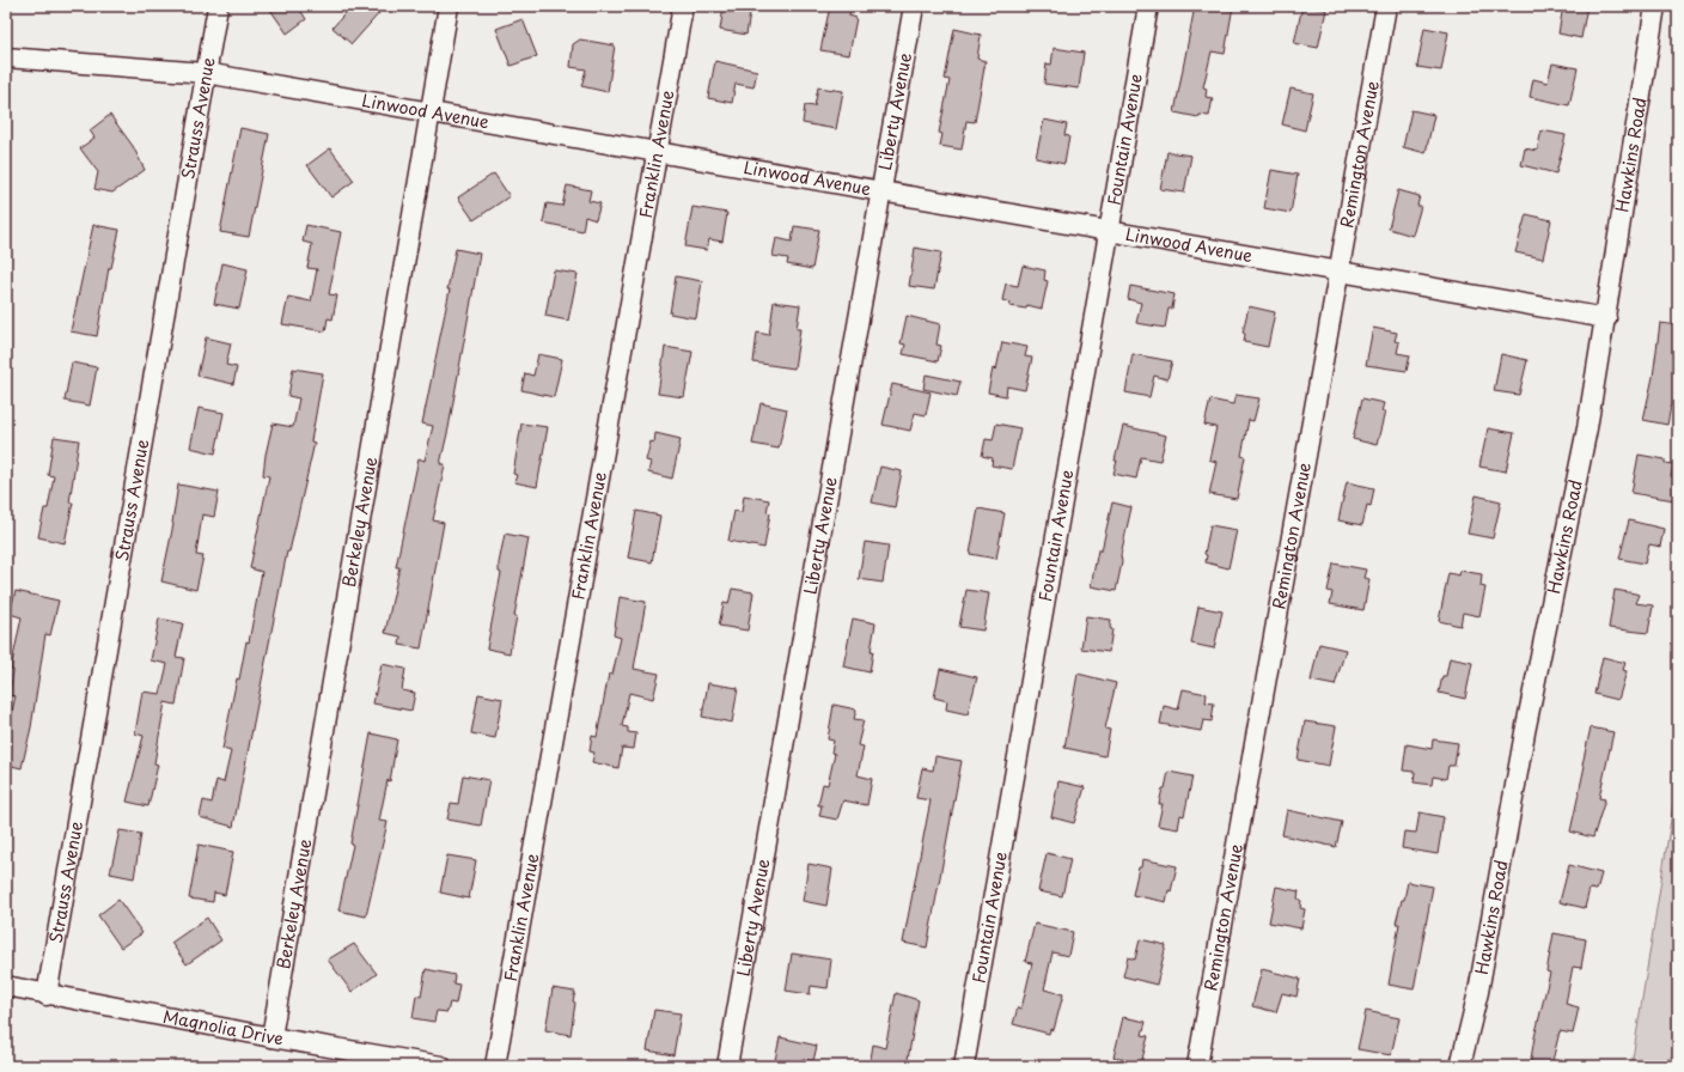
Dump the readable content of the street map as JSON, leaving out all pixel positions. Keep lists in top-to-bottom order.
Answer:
{
  "streets": {
    "street": [
      "Linwood Avenue",
      "Liberty Avenue",
      "Strauss Avenue",
      "Fountain Avenue",
      "Franklin Avenue",
      "Remington Avenue",
      "Hawkins Road",
      "Berkeley Avenue",
      "Magnolia Drive"
    ]
  },
  "crossings": [
    ["Linwood Avenue", "Liberty Avenue"],
    ["Linwood Avenue", "Strauss Avenue"],
    ["Linwood Avenue", "Fountain Avenue"],
    ["Linwood Avenue", "Franklin Avenue"],
    ["Linwood Avenue", "Remington Avenue"],
    ["Linwood Avenue", "Hawkins Road"],
    ["Linwood Avenue", "Berkeley Avenue"],
    ["Strauss Avenue", "Magnolia Drive"],
    ["Berkeley Avenue", "Magnolia Drive"]
  ]
}
